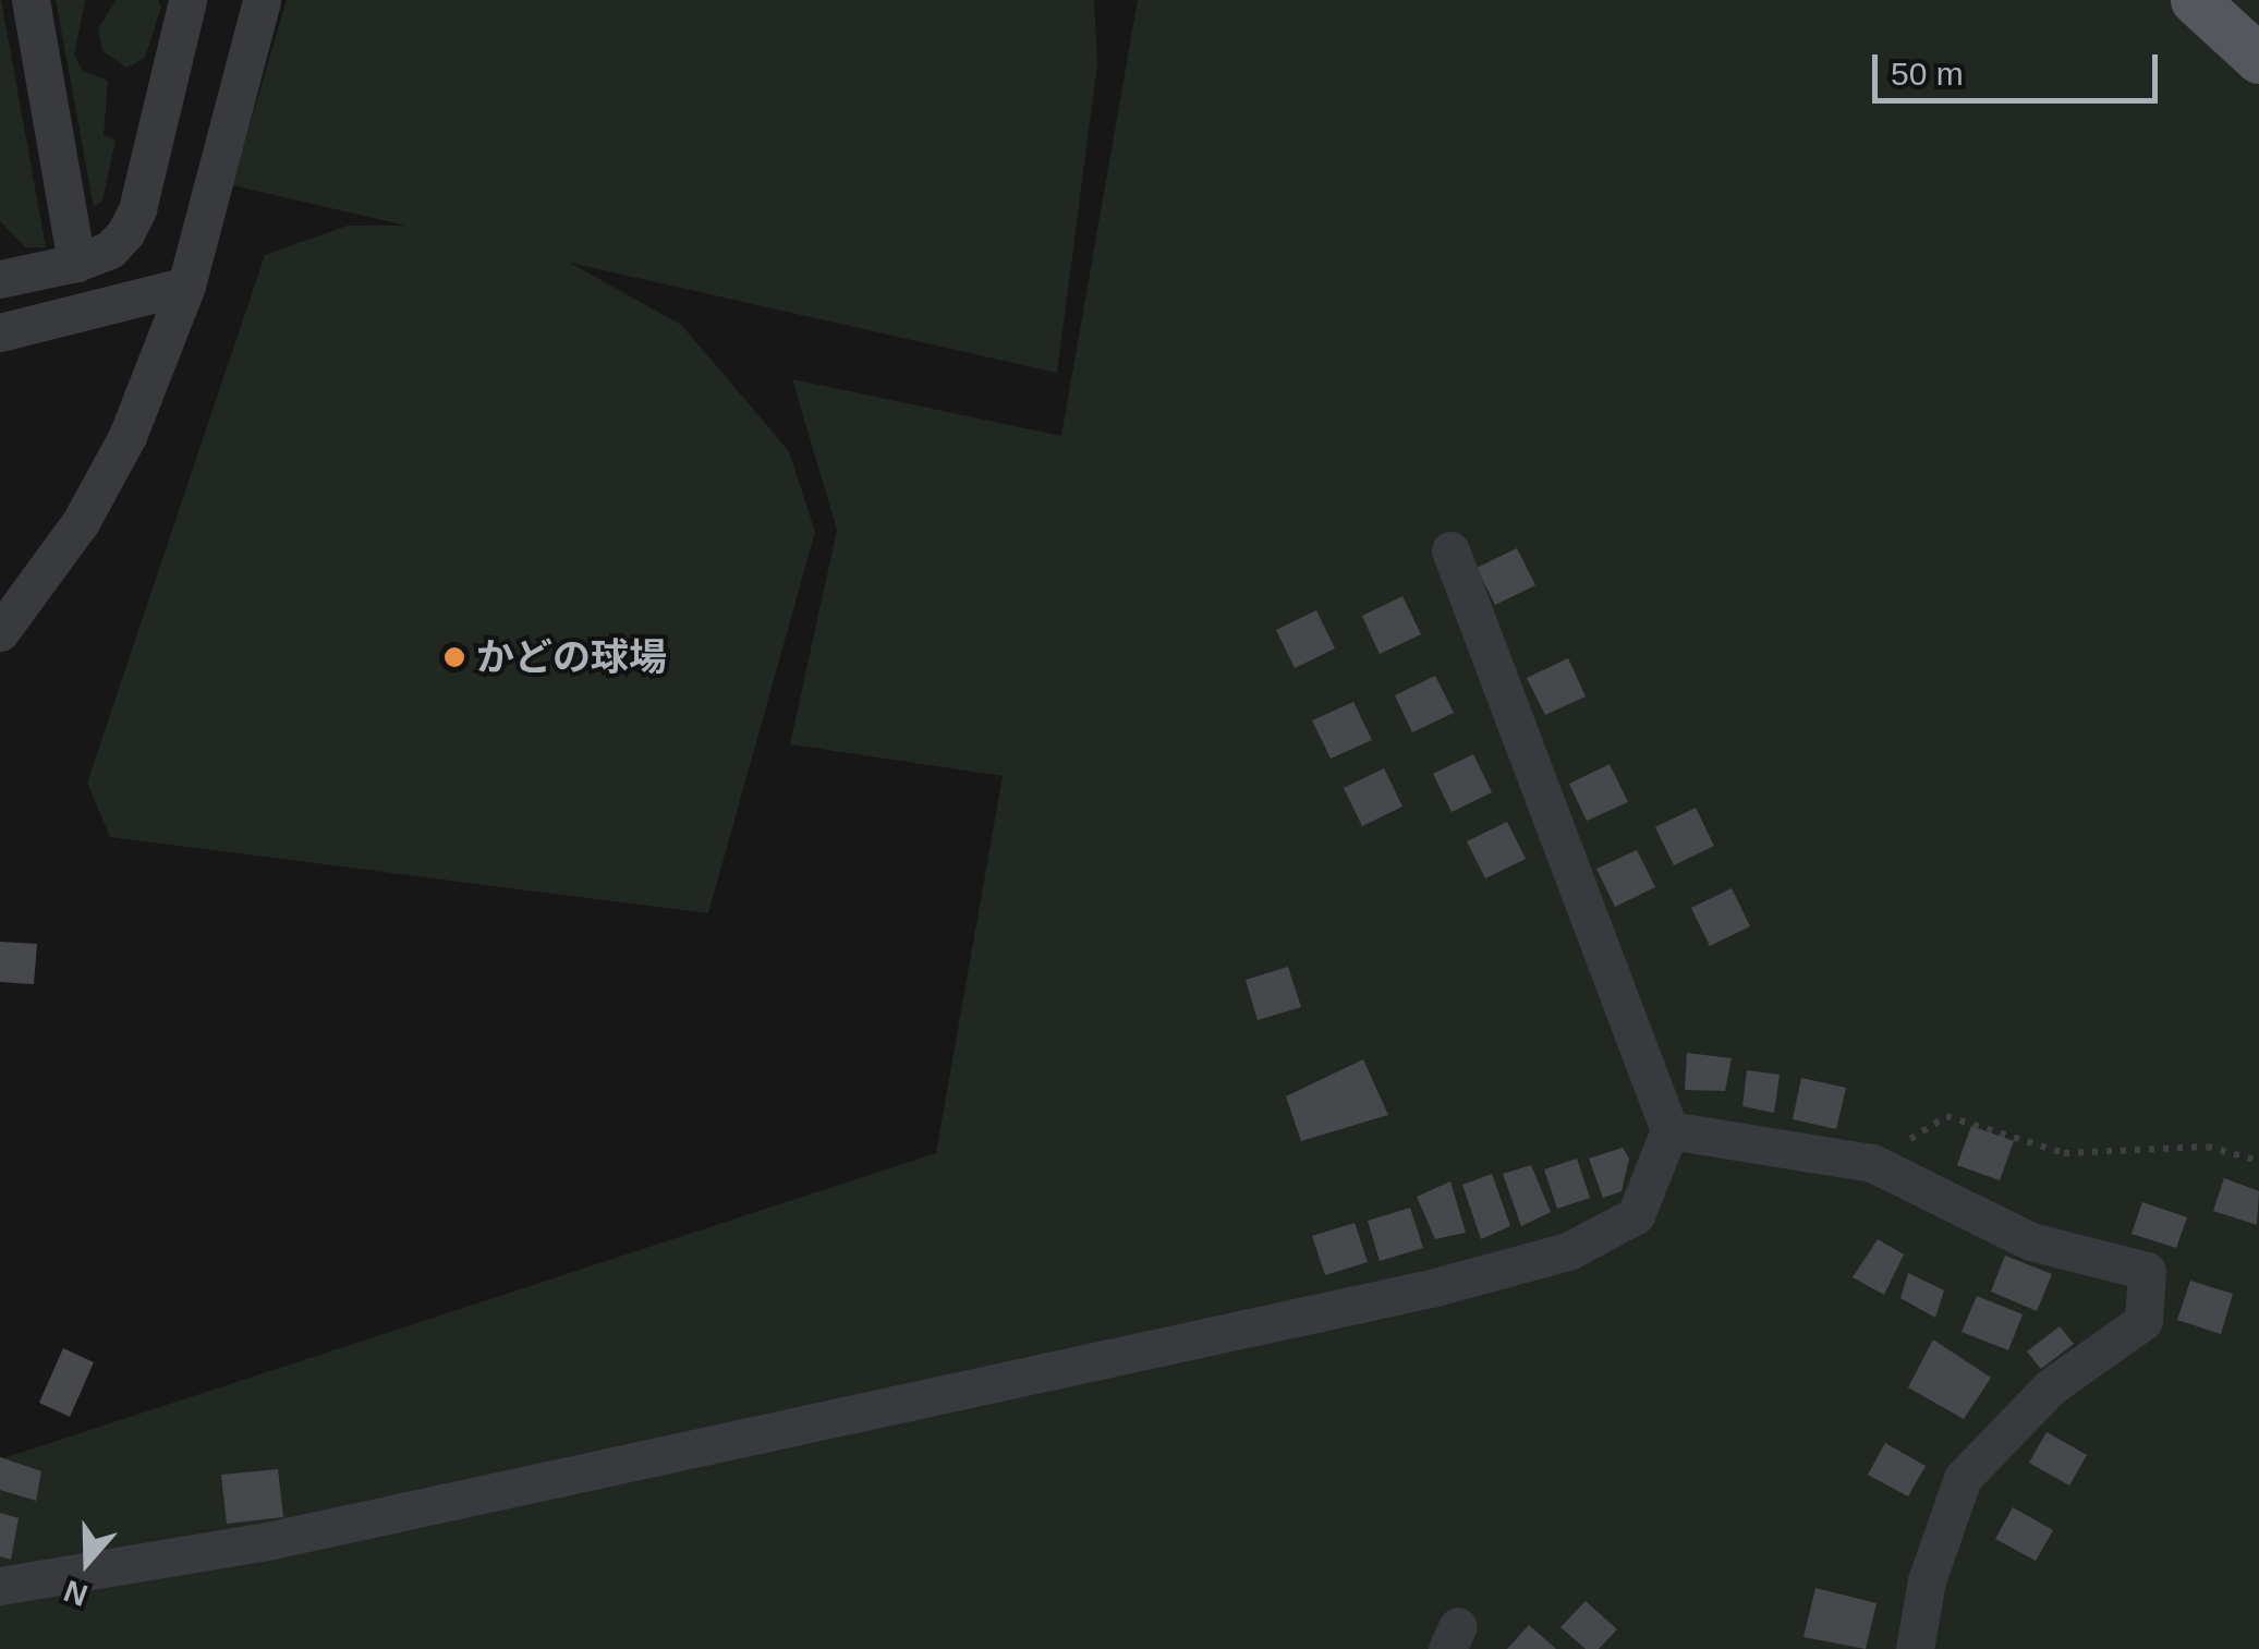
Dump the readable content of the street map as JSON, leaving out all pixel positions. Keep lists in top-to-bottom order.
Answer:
{
  "places": ["かどの球場"],
  "scale_bar": "50 m",
  "north": "bottom"
}
